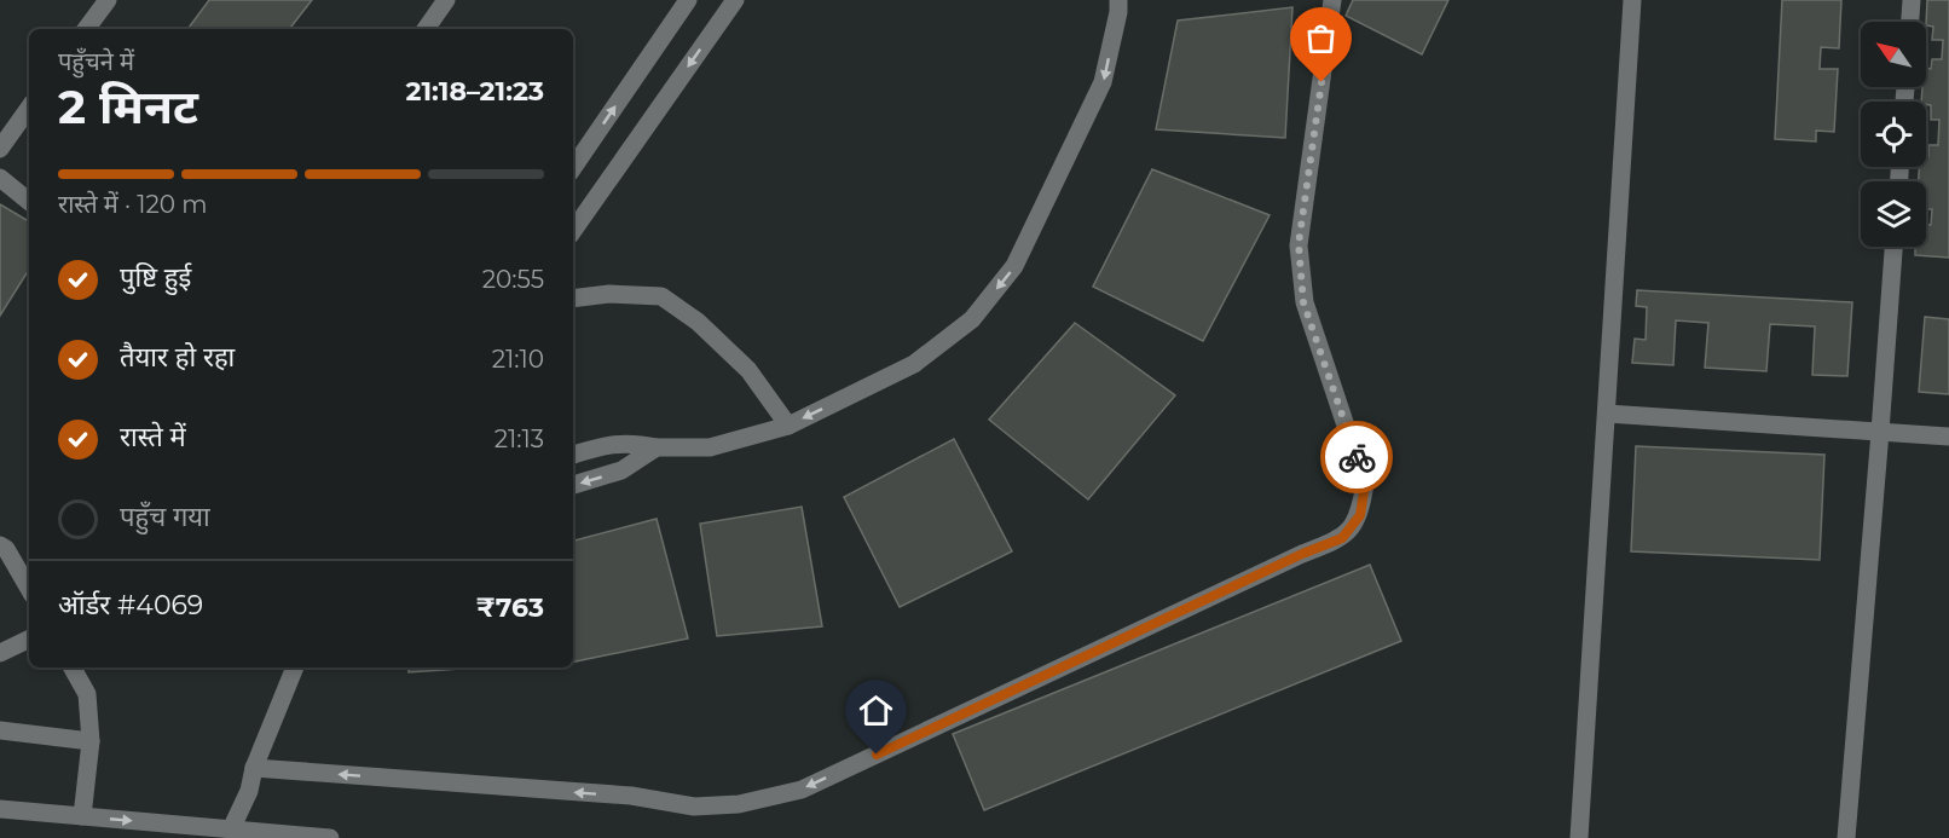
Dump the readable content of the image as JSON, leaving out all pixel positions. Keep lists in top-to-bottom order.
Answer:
{
  "north": "top left",
  "page": {
    "heading": ["2 मिनट", "पहुँचने में", "21:18–21:23"],
    "panel": ["ऑर्डर #4069", "₹763"],
    "bar": "रास्ते में · 120 m",
    "list": [
      ["पुष्टि हुई", "20:55"],
      ["तैयार हो रहा", "21:10"],
      ["रास्ते में", "21:13"],
      "पहुँच गया"
    ]
  }
}
